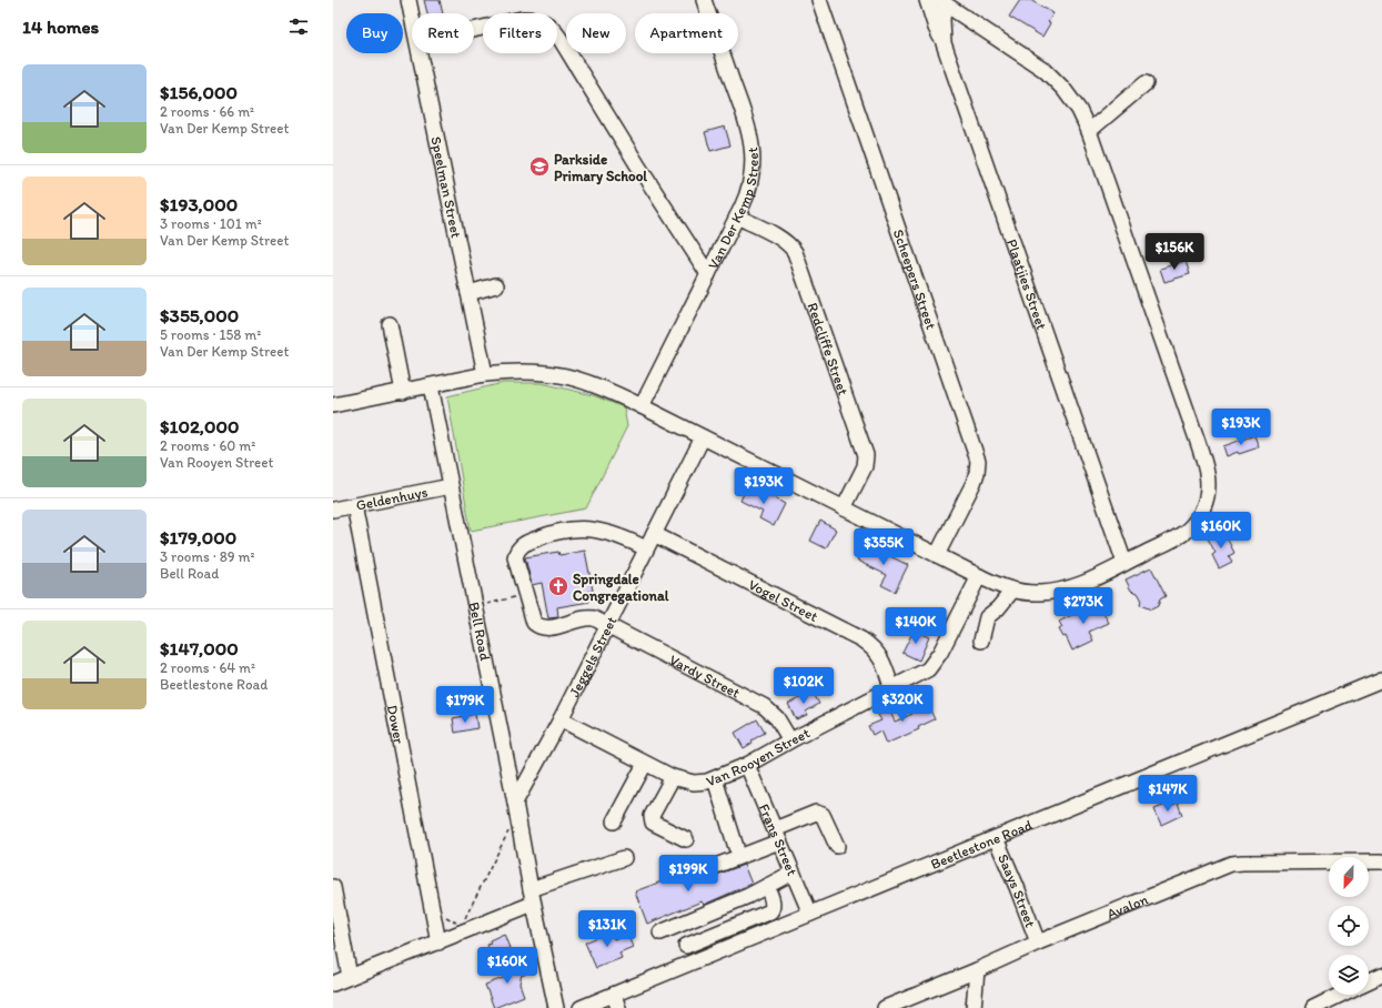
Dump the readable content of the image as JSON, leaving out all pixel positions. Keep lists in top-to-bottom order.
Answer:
{
  "streets": {
    "street": [
      "Speelman Street",
      "Van Der Kemp Street",
      "Scheepers Street",
      "Plaatjies Street",
      "Redcliffe Street",
      "Geldenhuys",
      "Vogel Street",
      "Bell Road",
      "Jeggels Street",
      "Vardy Street",
      "Dower",
      "Van Rooyen Street",
      "Frans Street",
      "Beetlestone Road",
      "Saays Street",
      "Avalon"
    ]
  },
  "crossings": [
    ["Van Der Kemp Street", "Redcliffe Street"],
    ["Geldenhuys", "Bell Road"],
    ["Geldenhuys", "Dower"],
    ["Vogel Street", "Jeggels Street"],
    ["Vogel Street", "Van Rooyen Street"],
    ["Bell Road", "Jeggels Street"],
    ["Jeggels Street", "Vardy Street"],
    ["Jeggels Street", "Van Rooyen Street"],
    ["Vardy Street", "Van Rooyen Street"],
    ["Van Rooyen Street", "Frans Street"],
    ["Frans Street", "Beetlestone Road"],
    ["Beetlestone Road", "Saays Street"],
    ["Saays Street", "Avalon"]
  ],
  "places": {
    "school or university": ["Parkside Primary School"],
    "church": ["Springdale Congregational"]
  },
  "north": "bottom",
  "page": {
    "heading": "14 homes",
    "chip": [
      "Buy",
      "Rent",
      "Filters",
      "New",
      "Apartment"
    ],
    "list": [
      {
        "name": "$156,000",
        "note": "2 rooms · 66 m² · Van Der Kemp Street"
      },
      {
        "name": "$193,000",
        "note": "3 rooms · 101 m² · Van Der Kemp Street"
      },
      {
        "name": "$355,000",
        "note": "5 rooms · 158 m² · Van Der Kemp Street"
      },
      {
        "name": "$102,000",
        "note": "2 rooms · 60 m² · Van Rooyen Street"
      },
      {
        "name": "$179,000",
        "note": "3 rooms · 89 m² · Bell Road"
      },
      {
        "name": "$147,000",
        "note": "2 rooms · 64 m² · Beetlestone Road"
      }
    ],
    "price": [
      "$156K",
      "$193K",
      "$193K",
      "$160K",
      "$355K",
      "$273K",
      "$140K",
      "$102K",
      "$320K",
      "$179K",
      "$147K",
      "$199K",
      "$131K",
      "$160K"
    ]
  }
}
